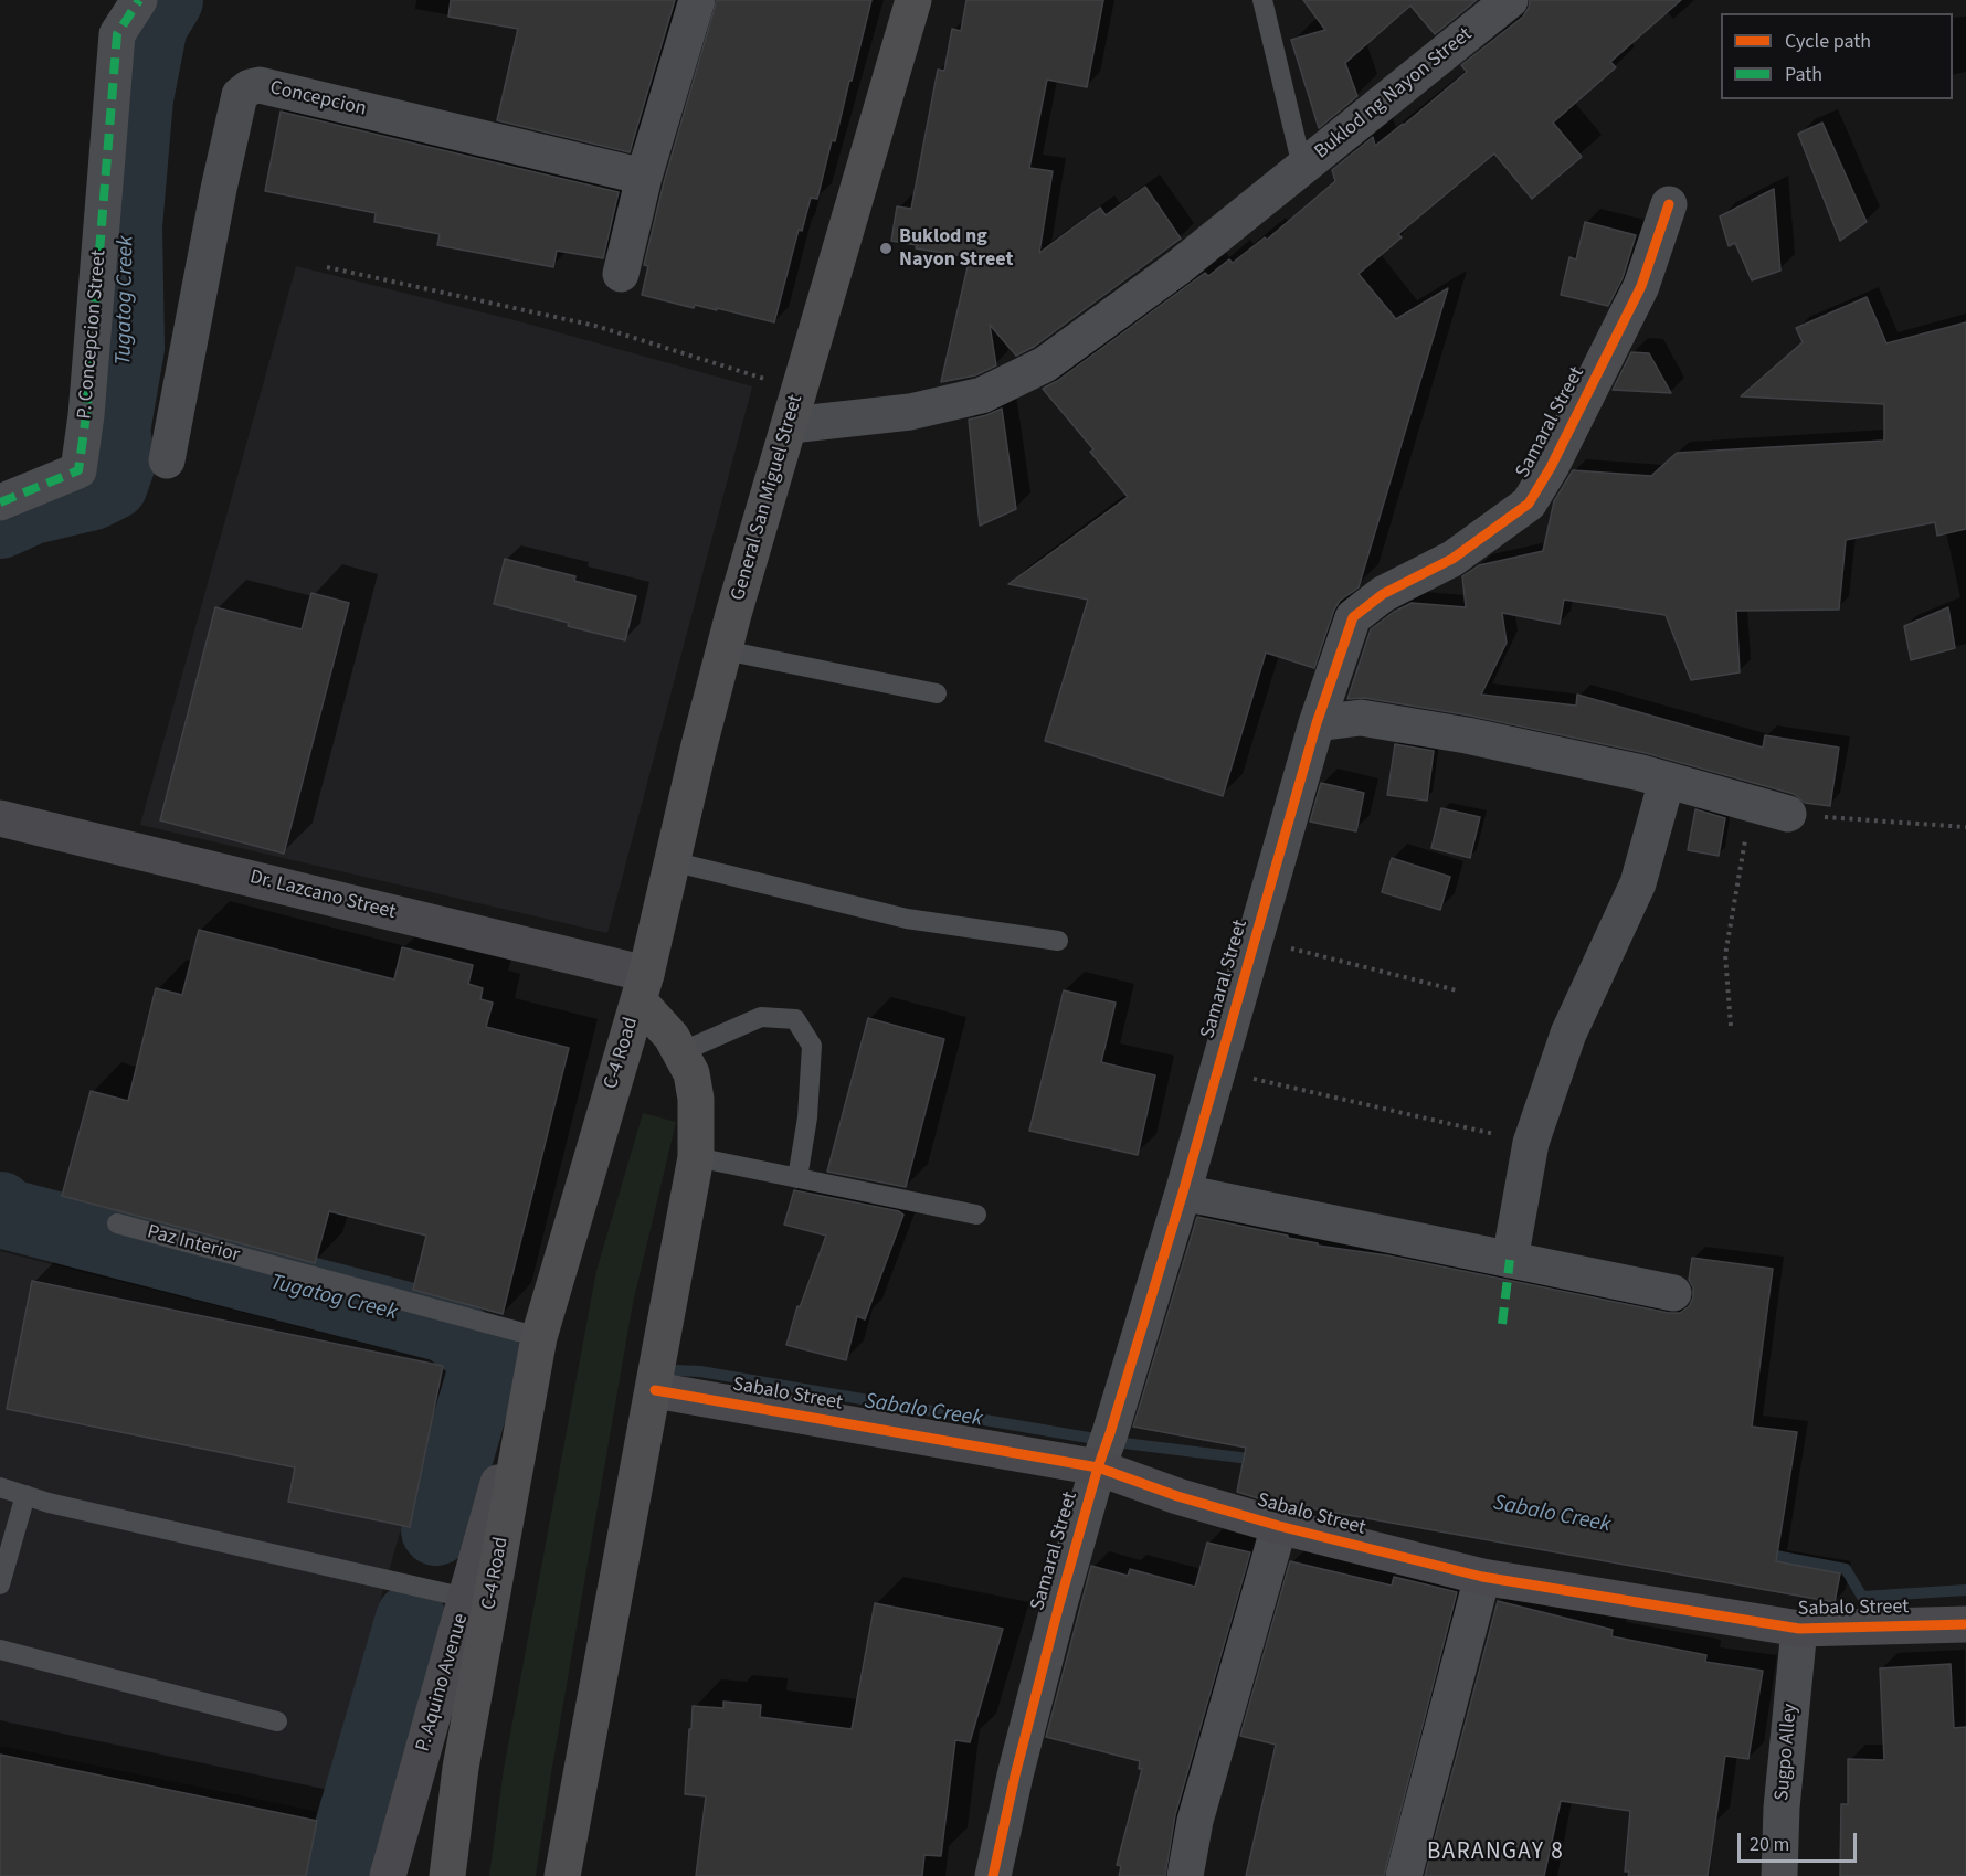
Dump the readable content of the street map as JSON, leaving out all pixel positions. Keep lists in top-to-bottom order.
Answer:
{
  "streets": {
    "highway": ["General San Miguel Street", "C-4 Road"],
    "street": [
      "Buklod ng Nayon Street",
      "Concepcion",
      "P. Concepcion Street",
      "Samaral Street",
      "Dr. Lazcano Street",
      "Sabalo Street",
      "P. Aquino Avenue",
      "Sugpo Alley"
    ],
    "lane": ["Paz Interior"]
  },
  "crossings": [
    ["Buklod ng Nayon Street", "General San Miguel Street"],
    ["Samaral Street", "Sabalo Street"],
    ["General San Miguel Street", "Dr. Lazcano Street"],
    ["General San Miguel Street", "C-4 Road"],
    ["Dr. Lazcano Street", "C-4 Road"],
    ["C-4 Road", "Paz Interior"],
    ["C-4 Road", "Sabalo Street"],
    ["C-4 Road", "P. Aquino Avenue"],
    ["Paz Interior", "P. Aquino Avenue"],
    ["Sabalo Street", "Sugpo Alley"]
  ],
  "districts": ["BARANGAY 8"],
  "water": ["Tugatog Creek", "Sabalo Creek"],
  "places": ["Buklod ng Nayon Street"],
  "legend": ["Cycle path", "Path"],
  "scale_bar": "20 m"
}
